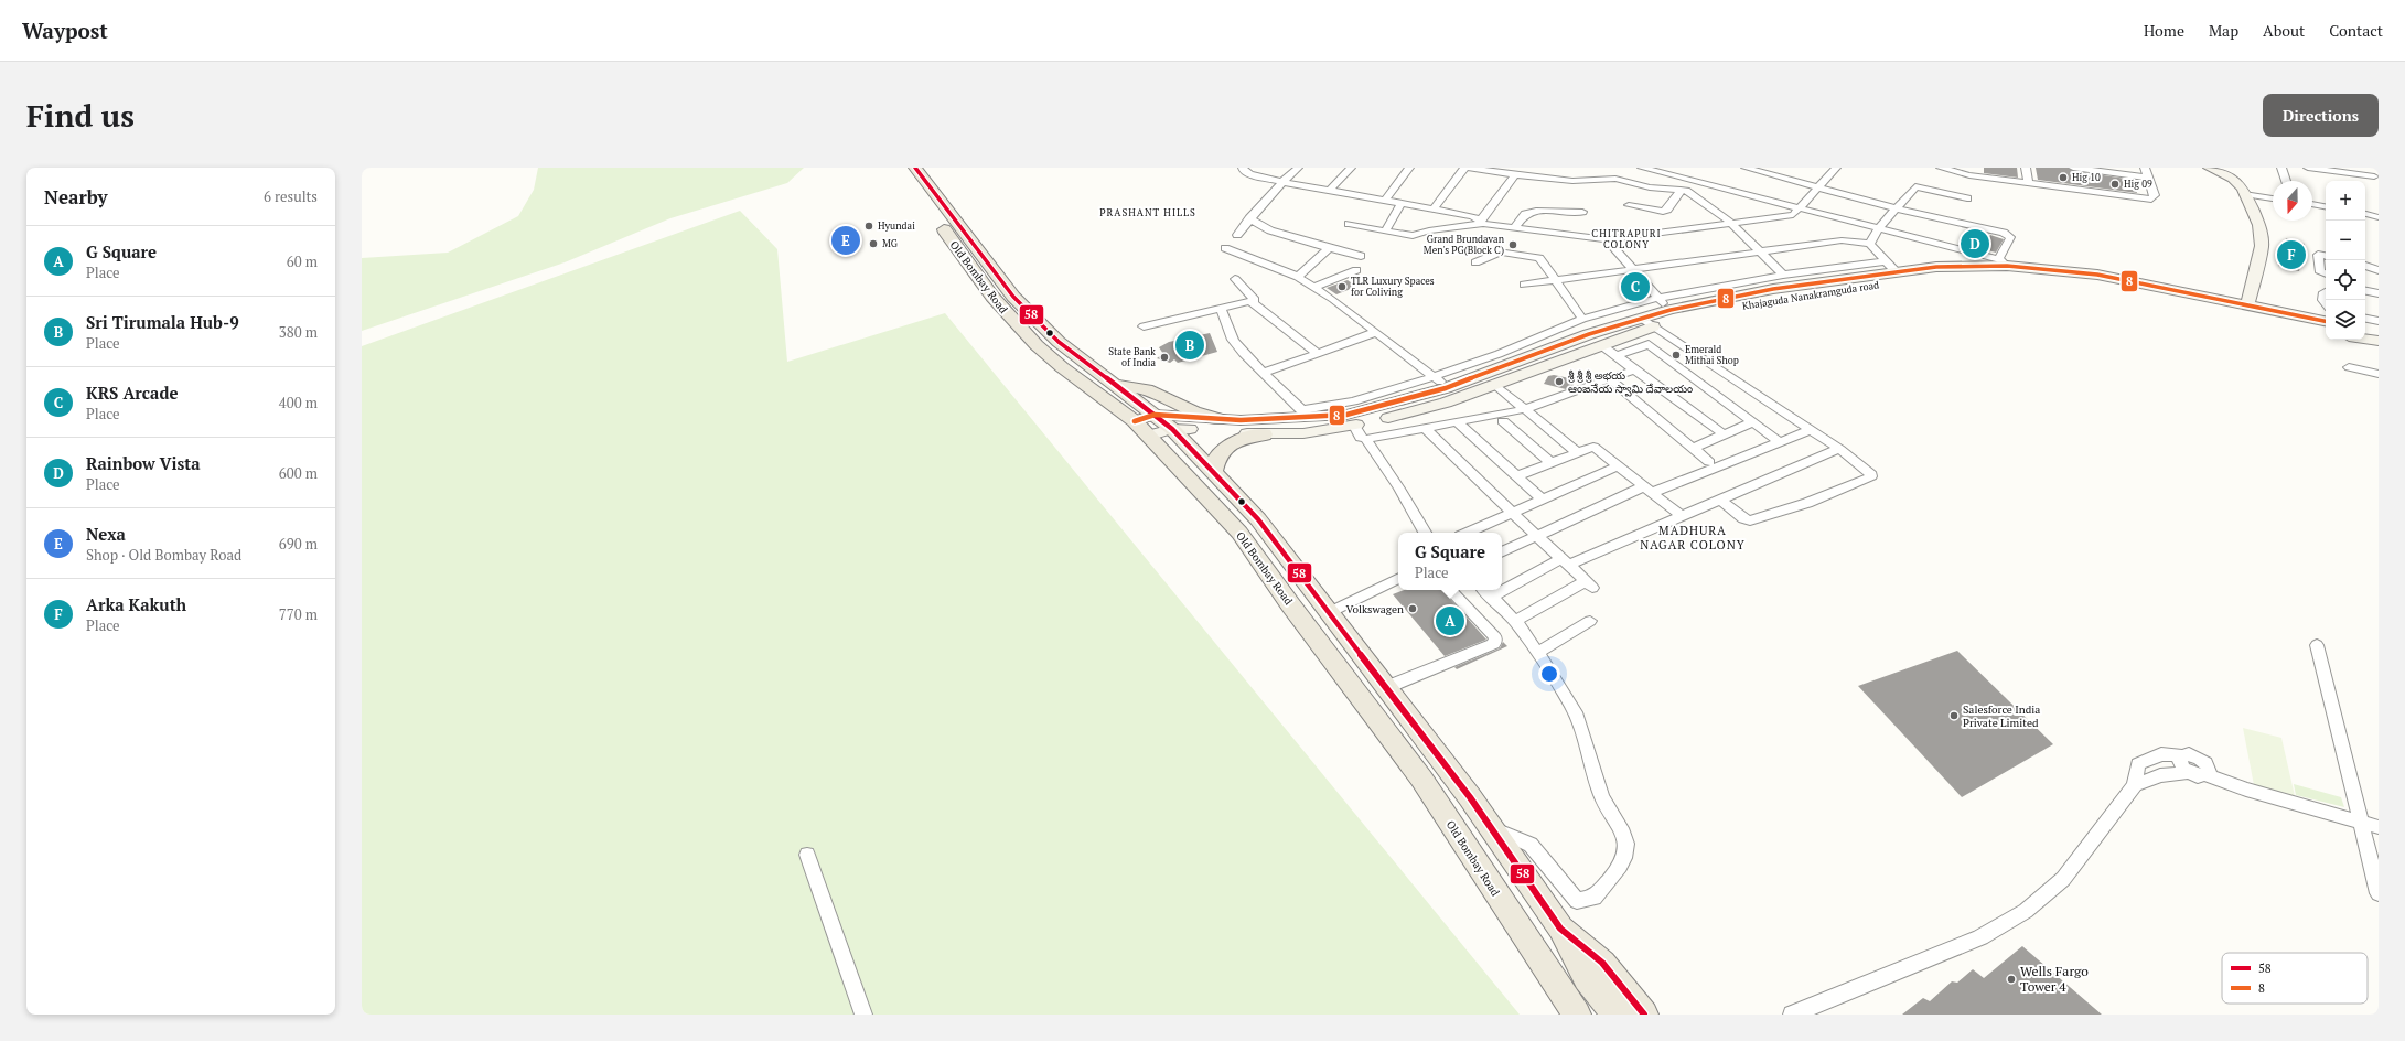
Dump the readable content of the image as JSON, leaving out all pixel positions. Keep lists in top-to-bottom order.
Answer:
{
  "streets": {
    "main road": ["Old Bombay Road", "Khajaguda Nanakramguda road"]
  },
  "districts": ["PRASHANT HILLS", "CHITRAPURI COLONY", "MADHURA NAGAR COLONY"],
  "places": [
    "Hig 10",
    "Hig 09",
    "Hyundai",
    "MG",
    "Grand Brundavan Men's PG(Block C)",
    "TLR Luxury Spaces for Coliving",
    "Emerald Mithai Shop",
    "State Bank of India",
    "శ్రీ శ్రీ శ్రీ అభయ ఆంజనేయ స్వామి దేవాలయం",
    "Volkswagen",
    "Salesforce India Private Limited",
    "Wells Fargo Tower 4"
  ],
  "lines": ["transit line 58", "transit line 8"],
  "legend": ["58", "8"],
  "north": "bottom",
  "page": {
    "header": "Waypost",
    "nav": [
      "Home",
      "Map",
      "About",
      "Contact"
    ],
    "buttons": "Directions",
    "title": "Find us",
    "heading": ["Nearby", "6 results"],
    "map_buttons": ["+", "−"],
    "pins": [
      "E",
      "D",
      "F",
      "C",
      "B",
      "A"
    ],
    "list": [
      {
        "mark": "A",
        "name": "G Square",
        "note": "Place",
        "value": "60 m"
      },
      {
        "mark": "B",
        "name": "Sri Tirumala Hub-9",
        "note": "Place",
        "value": "380 m"
      },
      {
        "mark": "C",
        "name": "KRS Arcade",
        "note": "Place",
        "value": "400 m"
      },
      {
        "mark": "D",
        "name": "Rainbow Vista",
        "note": "Place",
        "value": "600 m"
      },
      {
        "mark": "E",
        "name": "Nexa",
        "note": "Shop · Old Bombay Road",
        "value": "690 m"
      },
      {
        "mark": "F",
        "name": "Arka Kakuth",
        "note": "Place",
        "value": "770 m"
      }
    ],
    "popup": ["G Square", "Place"]
  }
}
